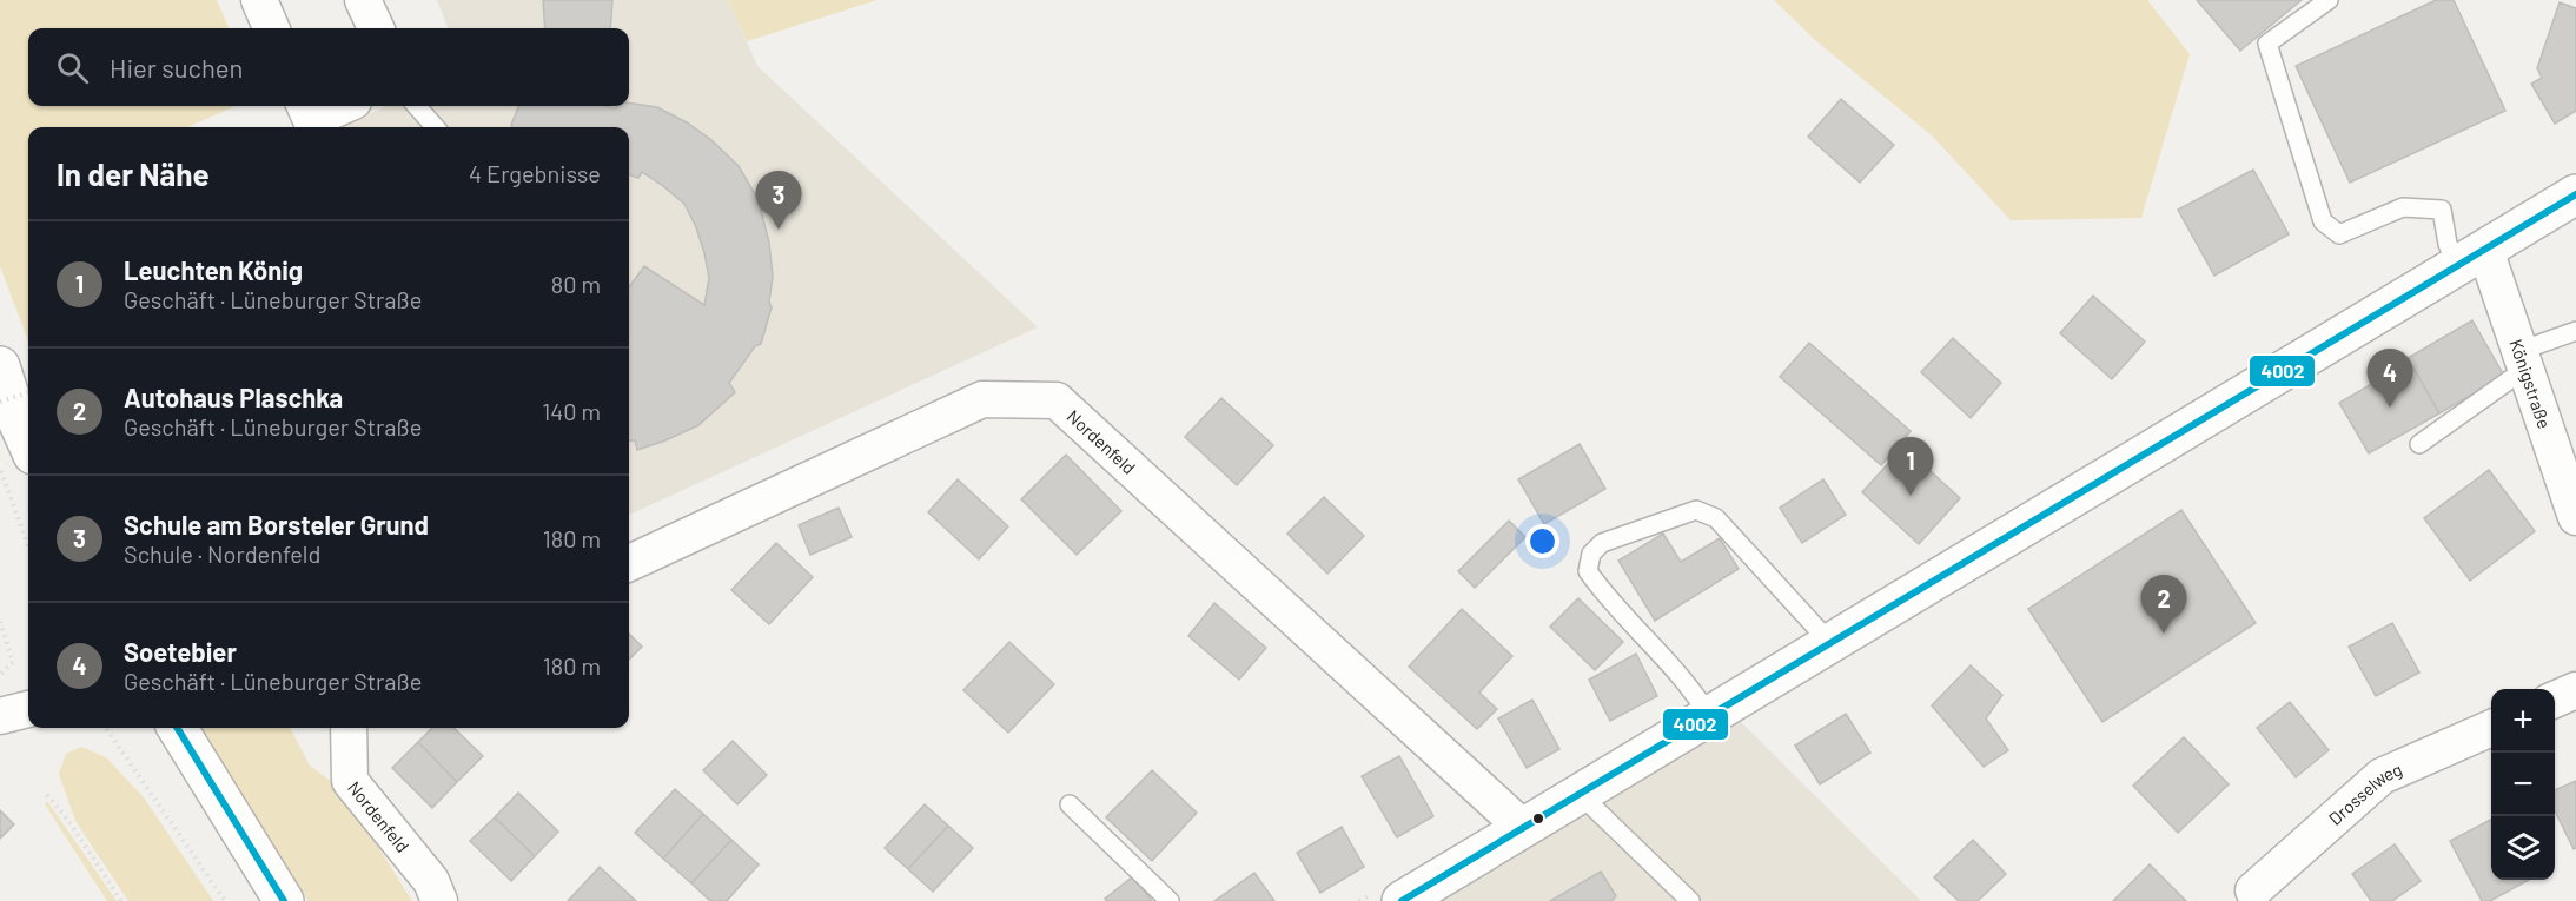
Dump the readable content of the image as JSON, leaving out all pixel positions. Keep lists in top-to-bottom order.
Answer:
{
  "streets": {
    "street": ["Königstraße", "Nordenfeld", "Drosselweg"]
  },
  "lines": ["transit line 4002"],
  "page": {
    "search": "Hier suchen",
    "heading": ["In der Nähe", "4 Ergebnisse"],
    "pins": [
      "3",
      "4",
      "1",
      "2"
    ],
    "list": [
      {
        "mark": "1",
        "name": "Leuchten König",
        "note": "Geschäft · Lüneburger Straße",
        "value": "80 m"
      },
      {
        "mark": "2",
        "name": "Autohaus Plaschka",
        "note": "Geschäft · Lüneburger Straße",
        "value": "140 m"
      },
      {
        "mark": "3",
        "name": "Schule am Borsteler Grund",
        "note": "Schule · Nordenfeld",
        "value": "180 m"
      },
      {
        "mark": "4",
        "name": "Soetebier",
        "note": "Geschäft · Lüneburger Straße",
        "value": "180 m"
      }
    ],
    "map_buttons": ["+", "−"]
  }
}
